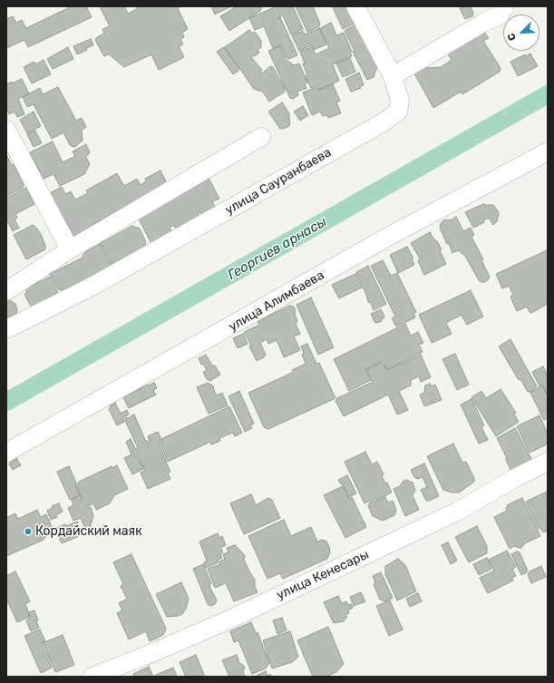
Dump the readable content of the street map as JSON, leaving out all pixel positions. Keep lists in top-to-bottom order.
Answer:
{
  "streets": {
    "street": ["улица Сауранбаева", "улица Алимбаева", "улица Кенесары"]
  },
  "water": ["Георгиев арнасы"],
  "places": ["Кордайский маяк"],
  "north": "bottom left"
}
